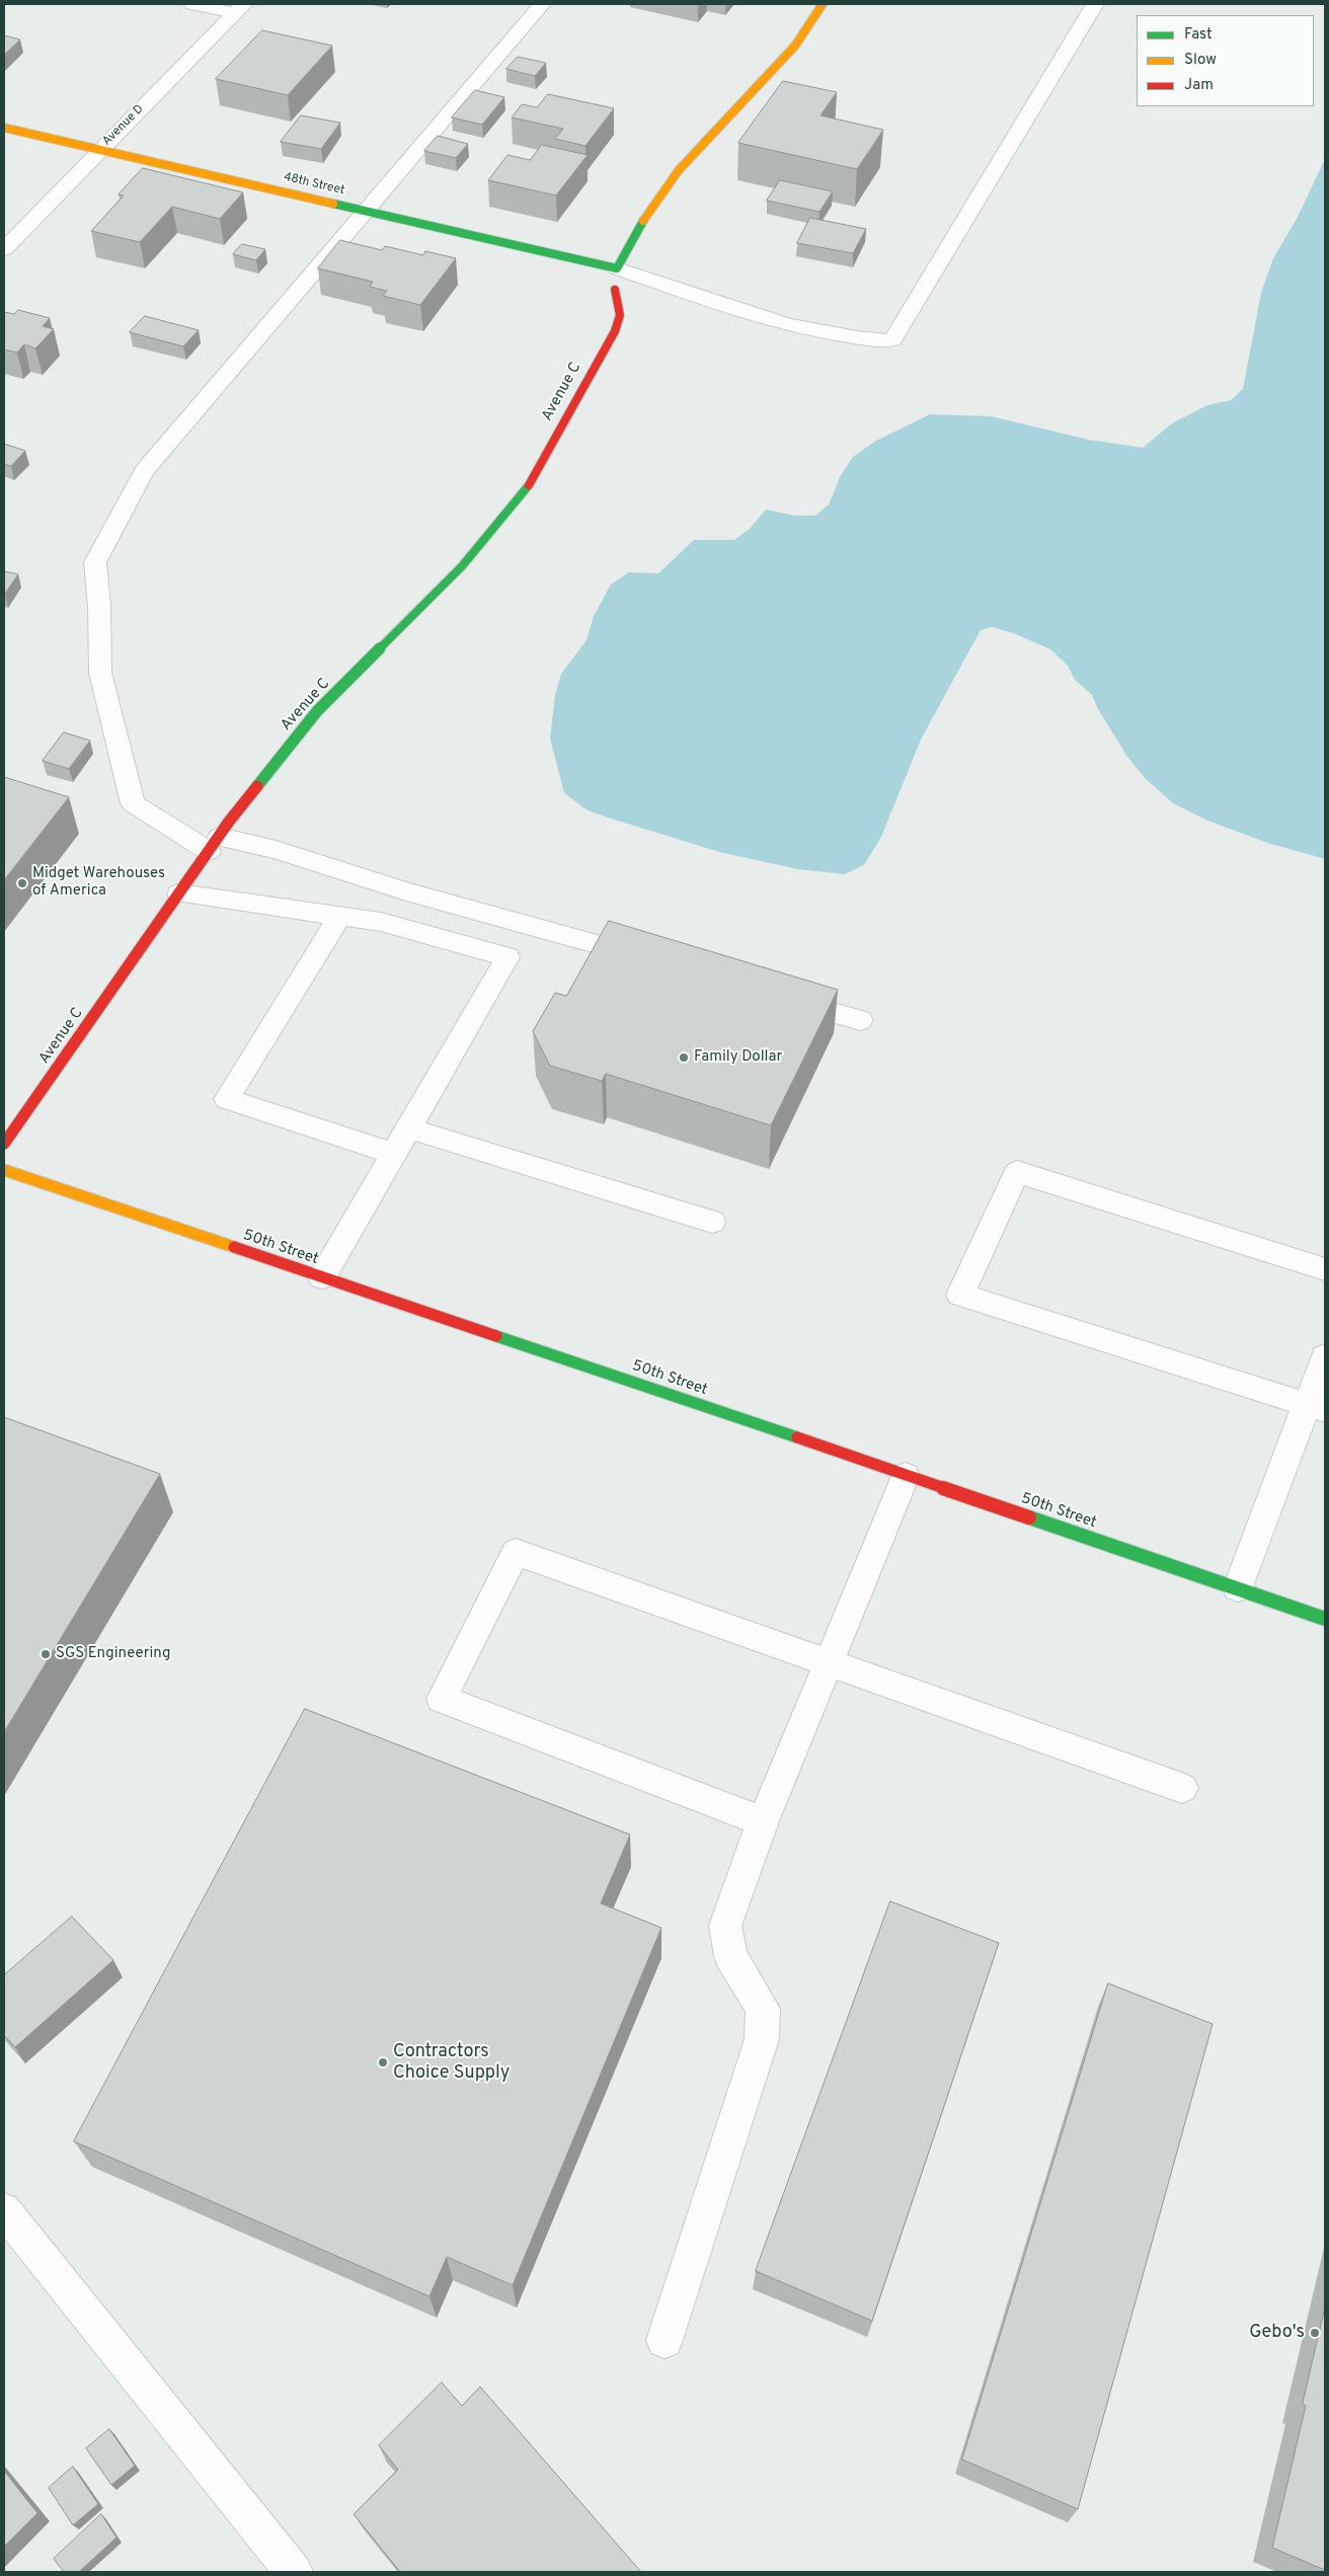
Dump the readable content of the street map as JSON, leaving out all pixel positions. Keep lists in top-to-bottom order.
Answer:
{
  "streets": {
    "street": [
      "Avenue D",
      "48th Street",
      "Avenue C",
      "50th Street"
    ]
  },
  "crossings": [
    ["Avenue D", "48th Street"]
  ],
  "places": [
    "Midget Warehouses of America",
    "Family Dollar",
    "SGS Engineering",
    "Contractors Choice Supply",
    "Gebo's"
  ],
  "legend": ["Fast", "Slow", "Jam"]
}
